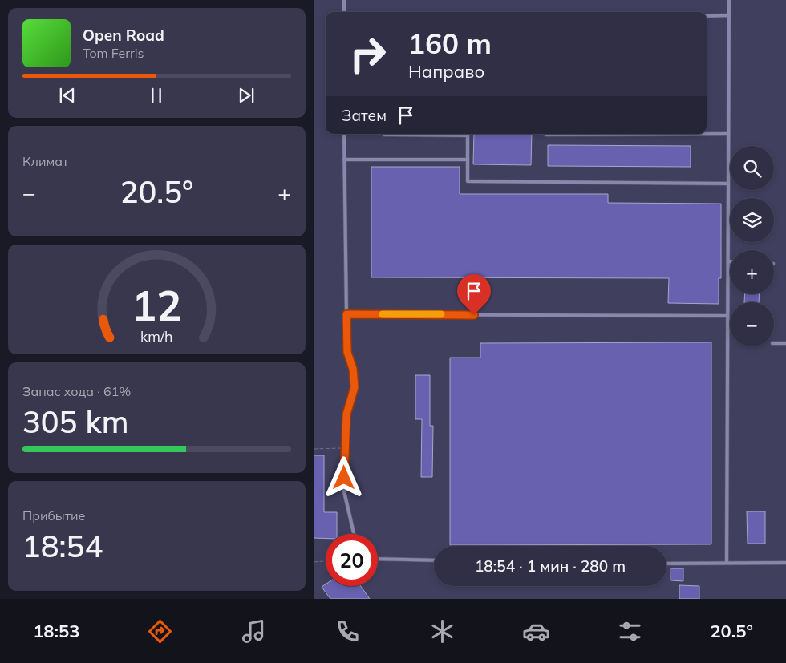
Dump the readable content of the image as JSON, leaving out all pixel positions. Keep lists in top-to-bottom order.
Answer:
{
  "page": {
    "turn": ["160 m", "Направо"],
    "song": ["Open Road", "Tom Ferris"],
    "then": "Затем",
    "tile": [
      "Климат",
      ["Запас хода · 61%", "305 km"],
      ["Прибытие", "18:54"]
    ],
    "map_buttons": ["+", "−"],
    "heat": ["−", "20.5°", "+"],
    "limit": "20",
    "trip": "18:54 · 1 мин · 280 m",
    "tabs": ["18:53", "20.5°"],
    "gauge": ["12", "km/h"]
  }
}
